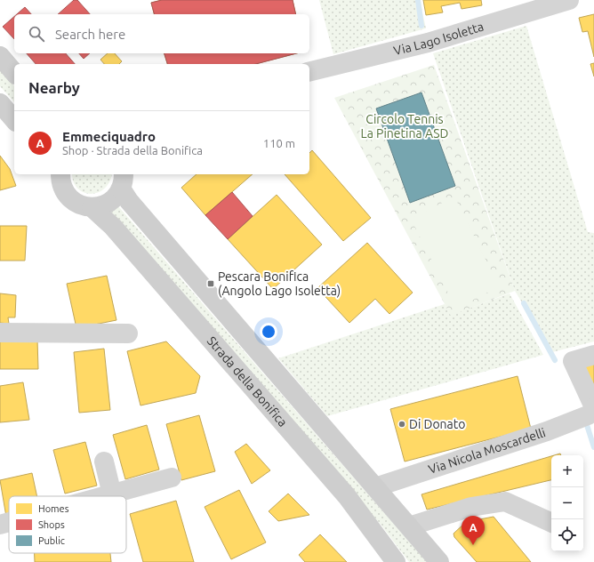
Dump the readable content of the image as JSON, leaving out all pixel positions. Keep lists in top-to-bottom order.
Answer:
{
  "streets": {
    "main road": ["Strada della Bonifica"],
    "street": ["Via Lago Isoletta", "Via Nicola Moscardelli"]
  },
  "parks": ["Circolo Tennis La Pinetina ASD"],
  "places": {
    "transit": ["Pescara Bonifica (Angolo Lago Isoletta)"],
    "other": ["Di Donato"]
  },
  "legend": ["Homes", "Shops", "Public"],
  "page": {
    "search": "Search here",
    "heading": "Nearby",
    "list": [
      {
        "mark": "A",
        "name": "Emmeciquadro",
        "note": "Shop · Strada della Bonifica",
        "value": "110 m"
      }
    ],
    "map_buttons": ["+", "−"],
    "pins": "A"
  }
}
